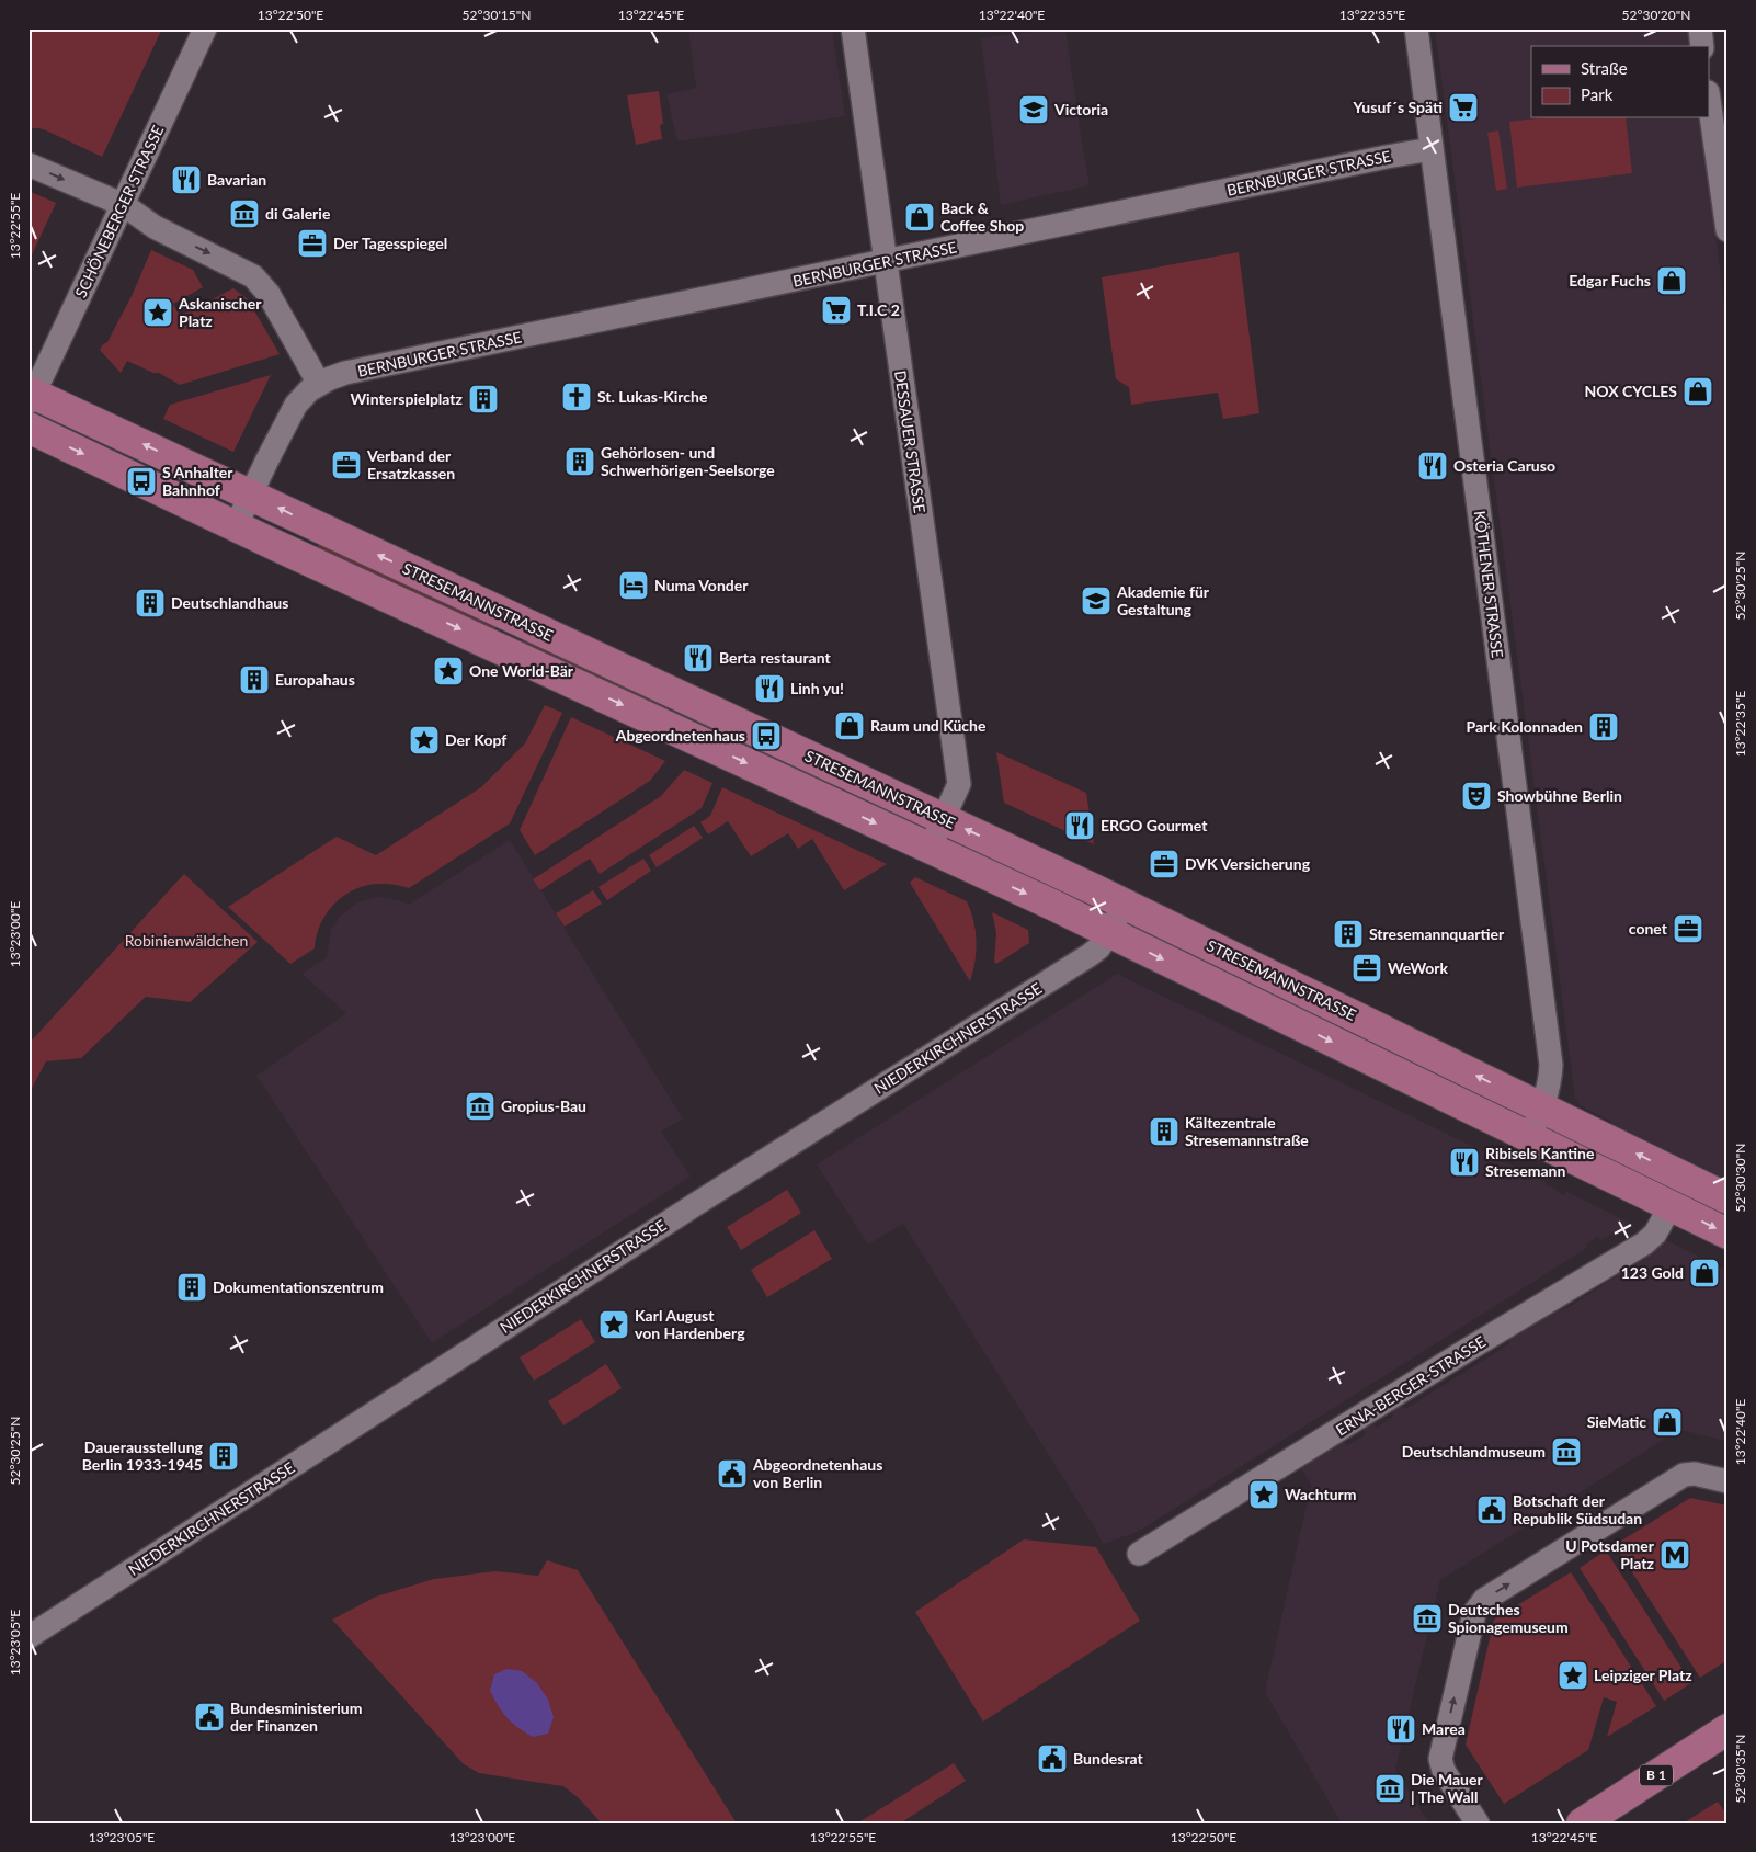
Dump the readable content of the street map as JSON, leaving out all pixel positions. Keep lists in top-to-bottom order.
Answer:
{
  "streets": {
    "main road": ["STRESEMANNSTRASSE", "B 1"],
    "street": [
      "BERNBURGER STRASSE",
      "SCHÖNEBERGER STRASSE",
      "DESSAUER STRASSE",
      "KÖTHENER STRASSE",
      "NIEDERKIRCHNERSTRASSE",
      "ERNA-BERGER-STRASSE"
    ]
  },
  "crossings": [
    ["BERNBURGER STRASSE", "DESSAUER STRASSE"],
    ["BERNBURGER STRASSE", "KÖTHENER STRASSE"],
    ["SCHÖNEBERGER STRASSE", "STRESEMANNSTRASSE"],
    ["DESSAUER STRASSE", "STRESEMANNSTRASSE"],
    ["KÖTHENER STRASSE", "STRESEMANNSTRASSE"],
    ["STRESEMANNSTRASSE", "NIEDERKIRCHNERSTRASSE"]
  ],
  "parks": ["Robinienwäldchen"],
  "places": {
    "supermarket": ["Yusuf´s Späti", "T.I.C 2"],
    "school or university": ["Victoria", "Akademie für Gestaltung"],
    "restaurant": [
      "Bavarian",
      "Osteria Caruso",
      "Berta restaurant",
      "Linh yu!",
      "ERGO Gourmet",
      "Ribisels Kantine Stresemann",
      "Marea"
    ],
    "museum": [
      "di Galerie",
      "Gropius-Bau",
      "Deutschlandmuseum",
      "Deutsches Spionagemuseum",
      "Die Mauer | The Wall"
    ],
    "shop": [
      "Back & Coffee Shop",
      "Edgar Fuchs",
      "NOX CYCLES",
      "Raum und Küche",
      "123 Gold",
      "SieMatic"
    ],
    "office": [
      "Der Tagesspiegel",
      "Verband der Ersatzkassen",
      "DVK Versicherung",
      "conet",
      "WeWork"
    ],
    "place": [
      "Askanischer Platz",
      "One World-Bär",
      "Der Kopf",
      "Karl August von Hardenberg",
      "Wachturm",
      "Leipziger Platz"
    ],
    "church": ["St. Lukas-Kirche"],
    "building": [
      "Winterspielplatz",
      "Gehörlosen- und Schwerhörigen-Seelsorge",
      "Deutschlandhaus",
      "Europahaus",
      "Park Kolonnaden",
      "Stresemannquartier",
      "Kältezentrale Stresemannstraße",
      "Dokumentationszentrum",
      "Dauerausstellung Berlin 1933-1945"
    ],
    "bus stop": ["S Anhalter Bahnhof", "Abgeordnetenhaus"],
    "hotel": ["Numa Vonder"],
    "theatre": ["Showbühne Berlin"],
    "public building": [
      "Abgeordnetenhaus von Berlin",
      "Botschaft der Republik Südsudan",
      "Bundesministerium der Finanzen",
      "Bundesrat"
    ],
    "metro station": ["U Potsdamer Platz"]
  },
  "legend": ["Straße", "Park"],
  "coordinates": [
    "13°22'50\"E",
    "52°30'15\"N",
    "13°22'45\"E",
    "13°22'40\"E",
    "13°22'35\"E",
    "52°30'20\"N",
    "13°22'55\"E",
    "52°30'25\"N",
    "13°23'00\"E",
    "52°30'30\"N",
    "13°23'05\"E",
    "52°30'35\"N"
  ]
}
